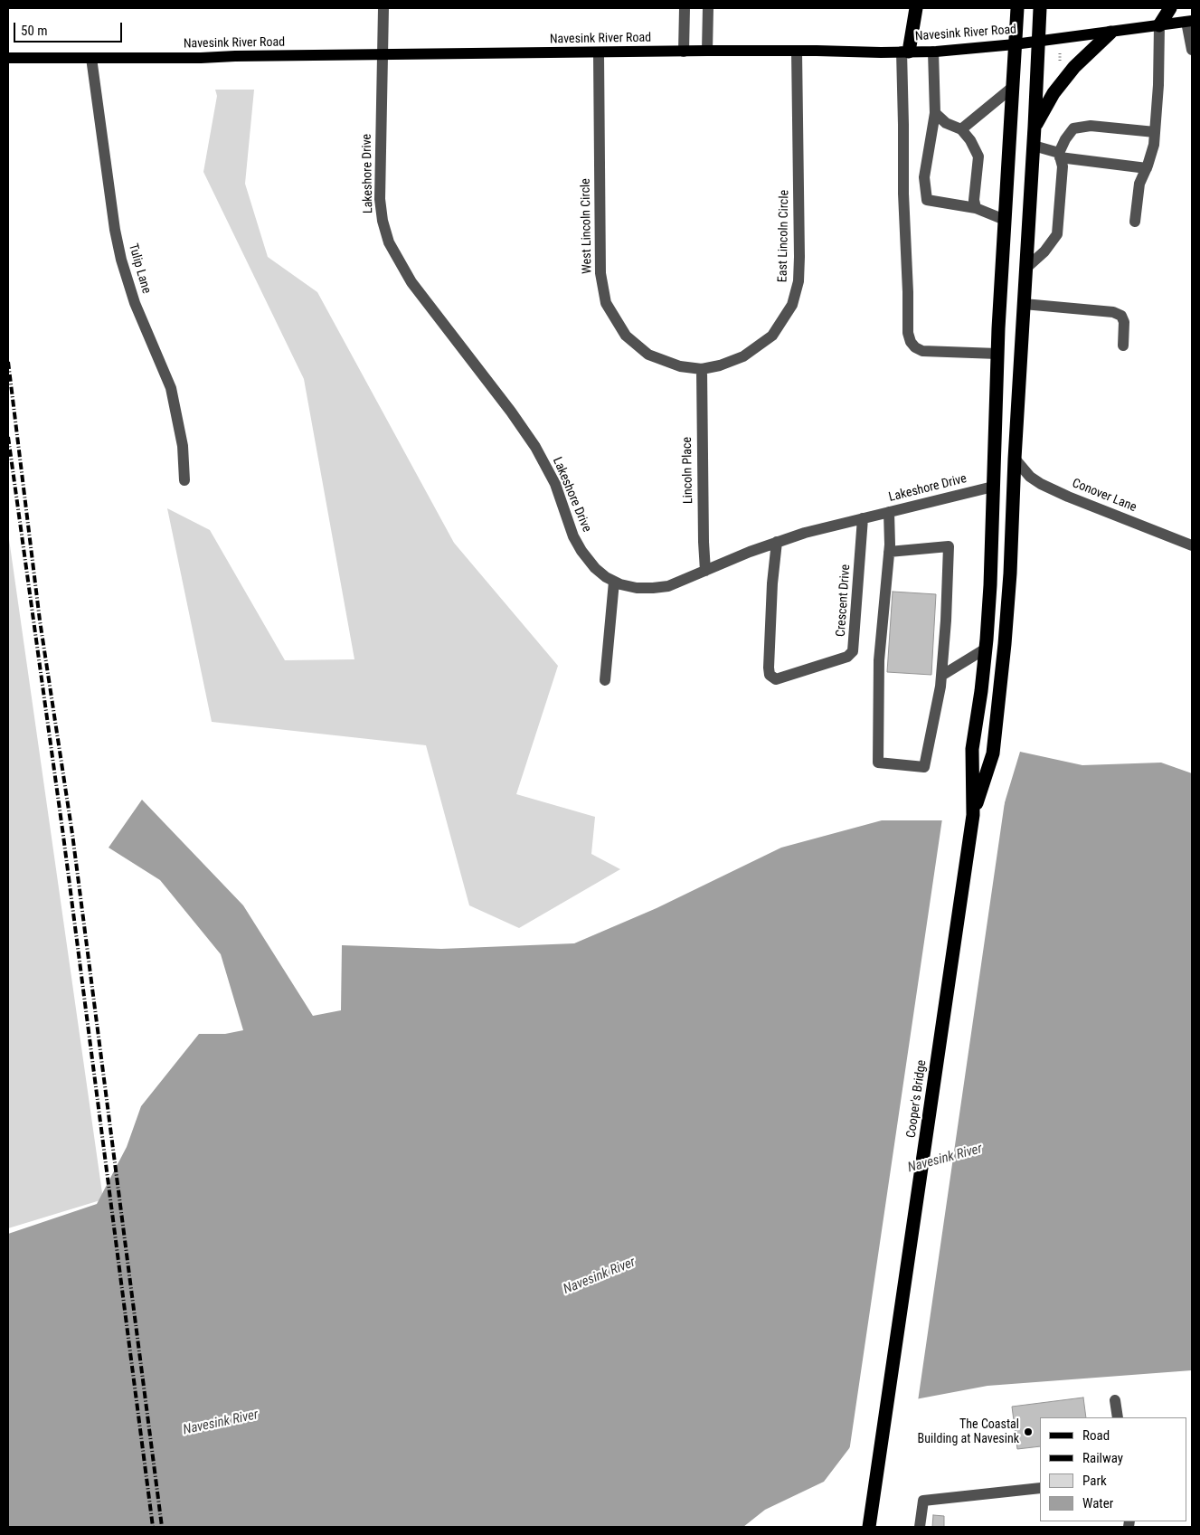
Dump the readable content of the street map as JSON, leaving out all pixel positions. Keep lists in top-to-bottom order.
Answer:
{
  "streets": {
    "highway": ["Cooper's Bridge"],
    "main road": ["Navesink River Road"],
    "street": [
      "Lakeshore Drive",
      "West Lincoln Circle",
      "East Lincoln Circle",
      "Tulip Lane",
      "Lincoln Place",
      "Conover Lane",
      "Crescent Drive"
    ]
  },
  "crossings": [
    ["Navesink River Road", "Lakeshore Drive"],
    ["Navesink River Road", "West Lincoln Circle"],
    ["Navesink River Road", "East Lincoln Circle"],
    ["Navesink River Road", "Tulip Lane"],
    ["Lakeshore Drive", "Lincoln Place"],
    ["Lakeshore Drive", "Crescent Drive"],
    ["West Lincoln Circle", "East Lincoln Circle"],
    ["West Lincoln Circle", "Lincoln Place"],
    ["East Lincoln Circle", "Lincoln Place"]
  ],
  "water": ["Navesink River"],
  "places": ["The Coastal Building at Navesink"],
  "legend": [
    "Road",
    "Railway",
    "Park",
    "Water"
  ],
  "scale_bar": "50 m"
}
